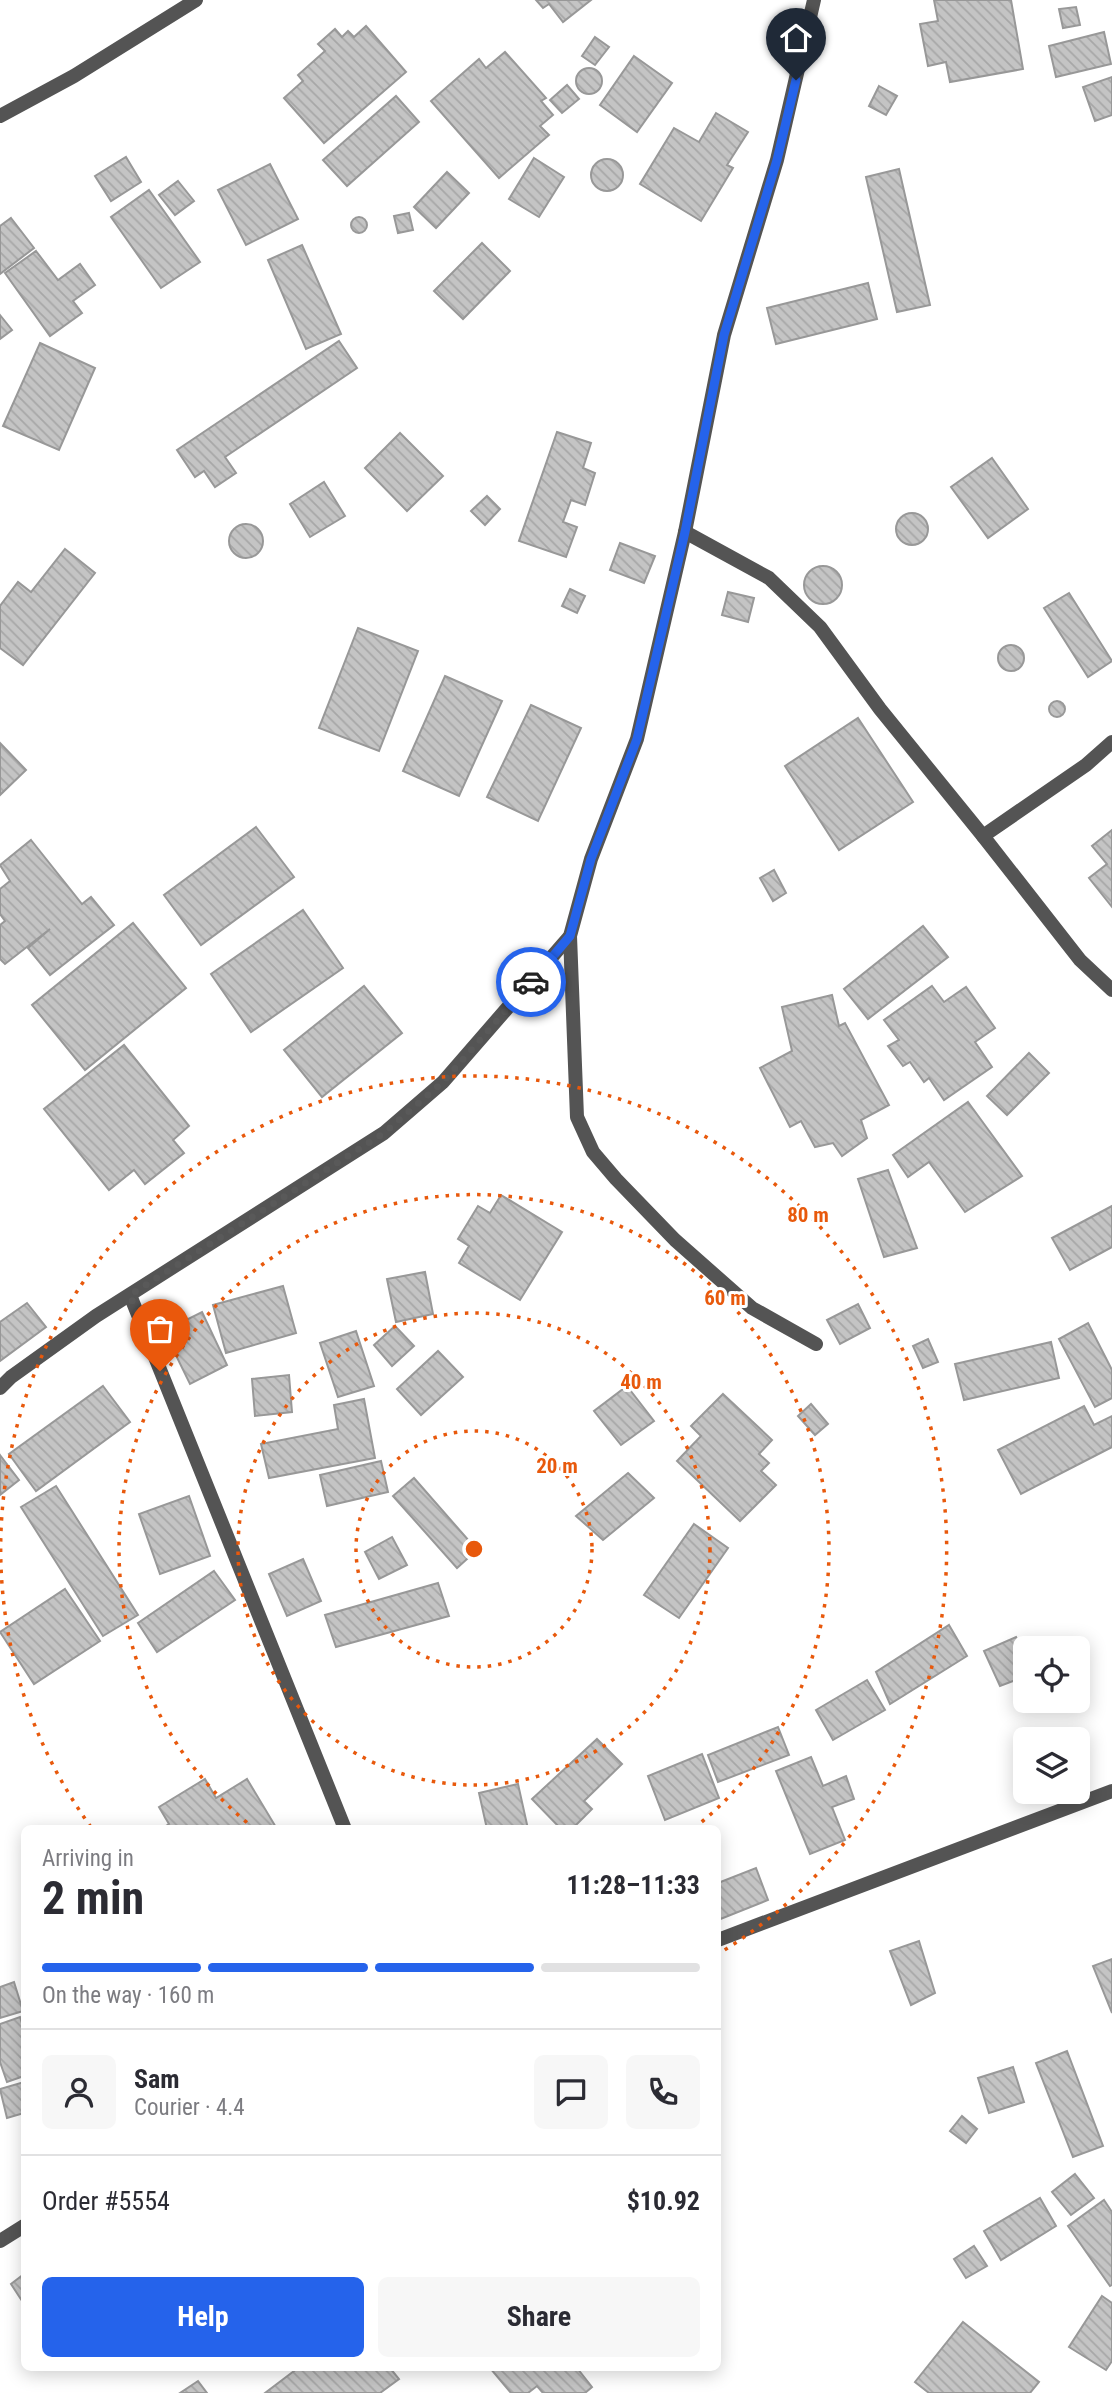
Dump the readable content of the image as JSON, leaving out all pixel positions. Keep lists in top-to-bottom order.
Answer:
{
  "page": {
    "heading": ["2 min", "Arriving in", "11:28–11:33"],
    "panel": [
      "Sam",
      "Courier · 4.4",
      "Order #5554",
      "$10.92"
    ],
    "bar": "On the way · 160 m",
    "buttons": ["Help", "Share"]
  },
  "rings": [
    "80 m",
    "60 m",
    "40 m",
    "20 m"
  ]
}
